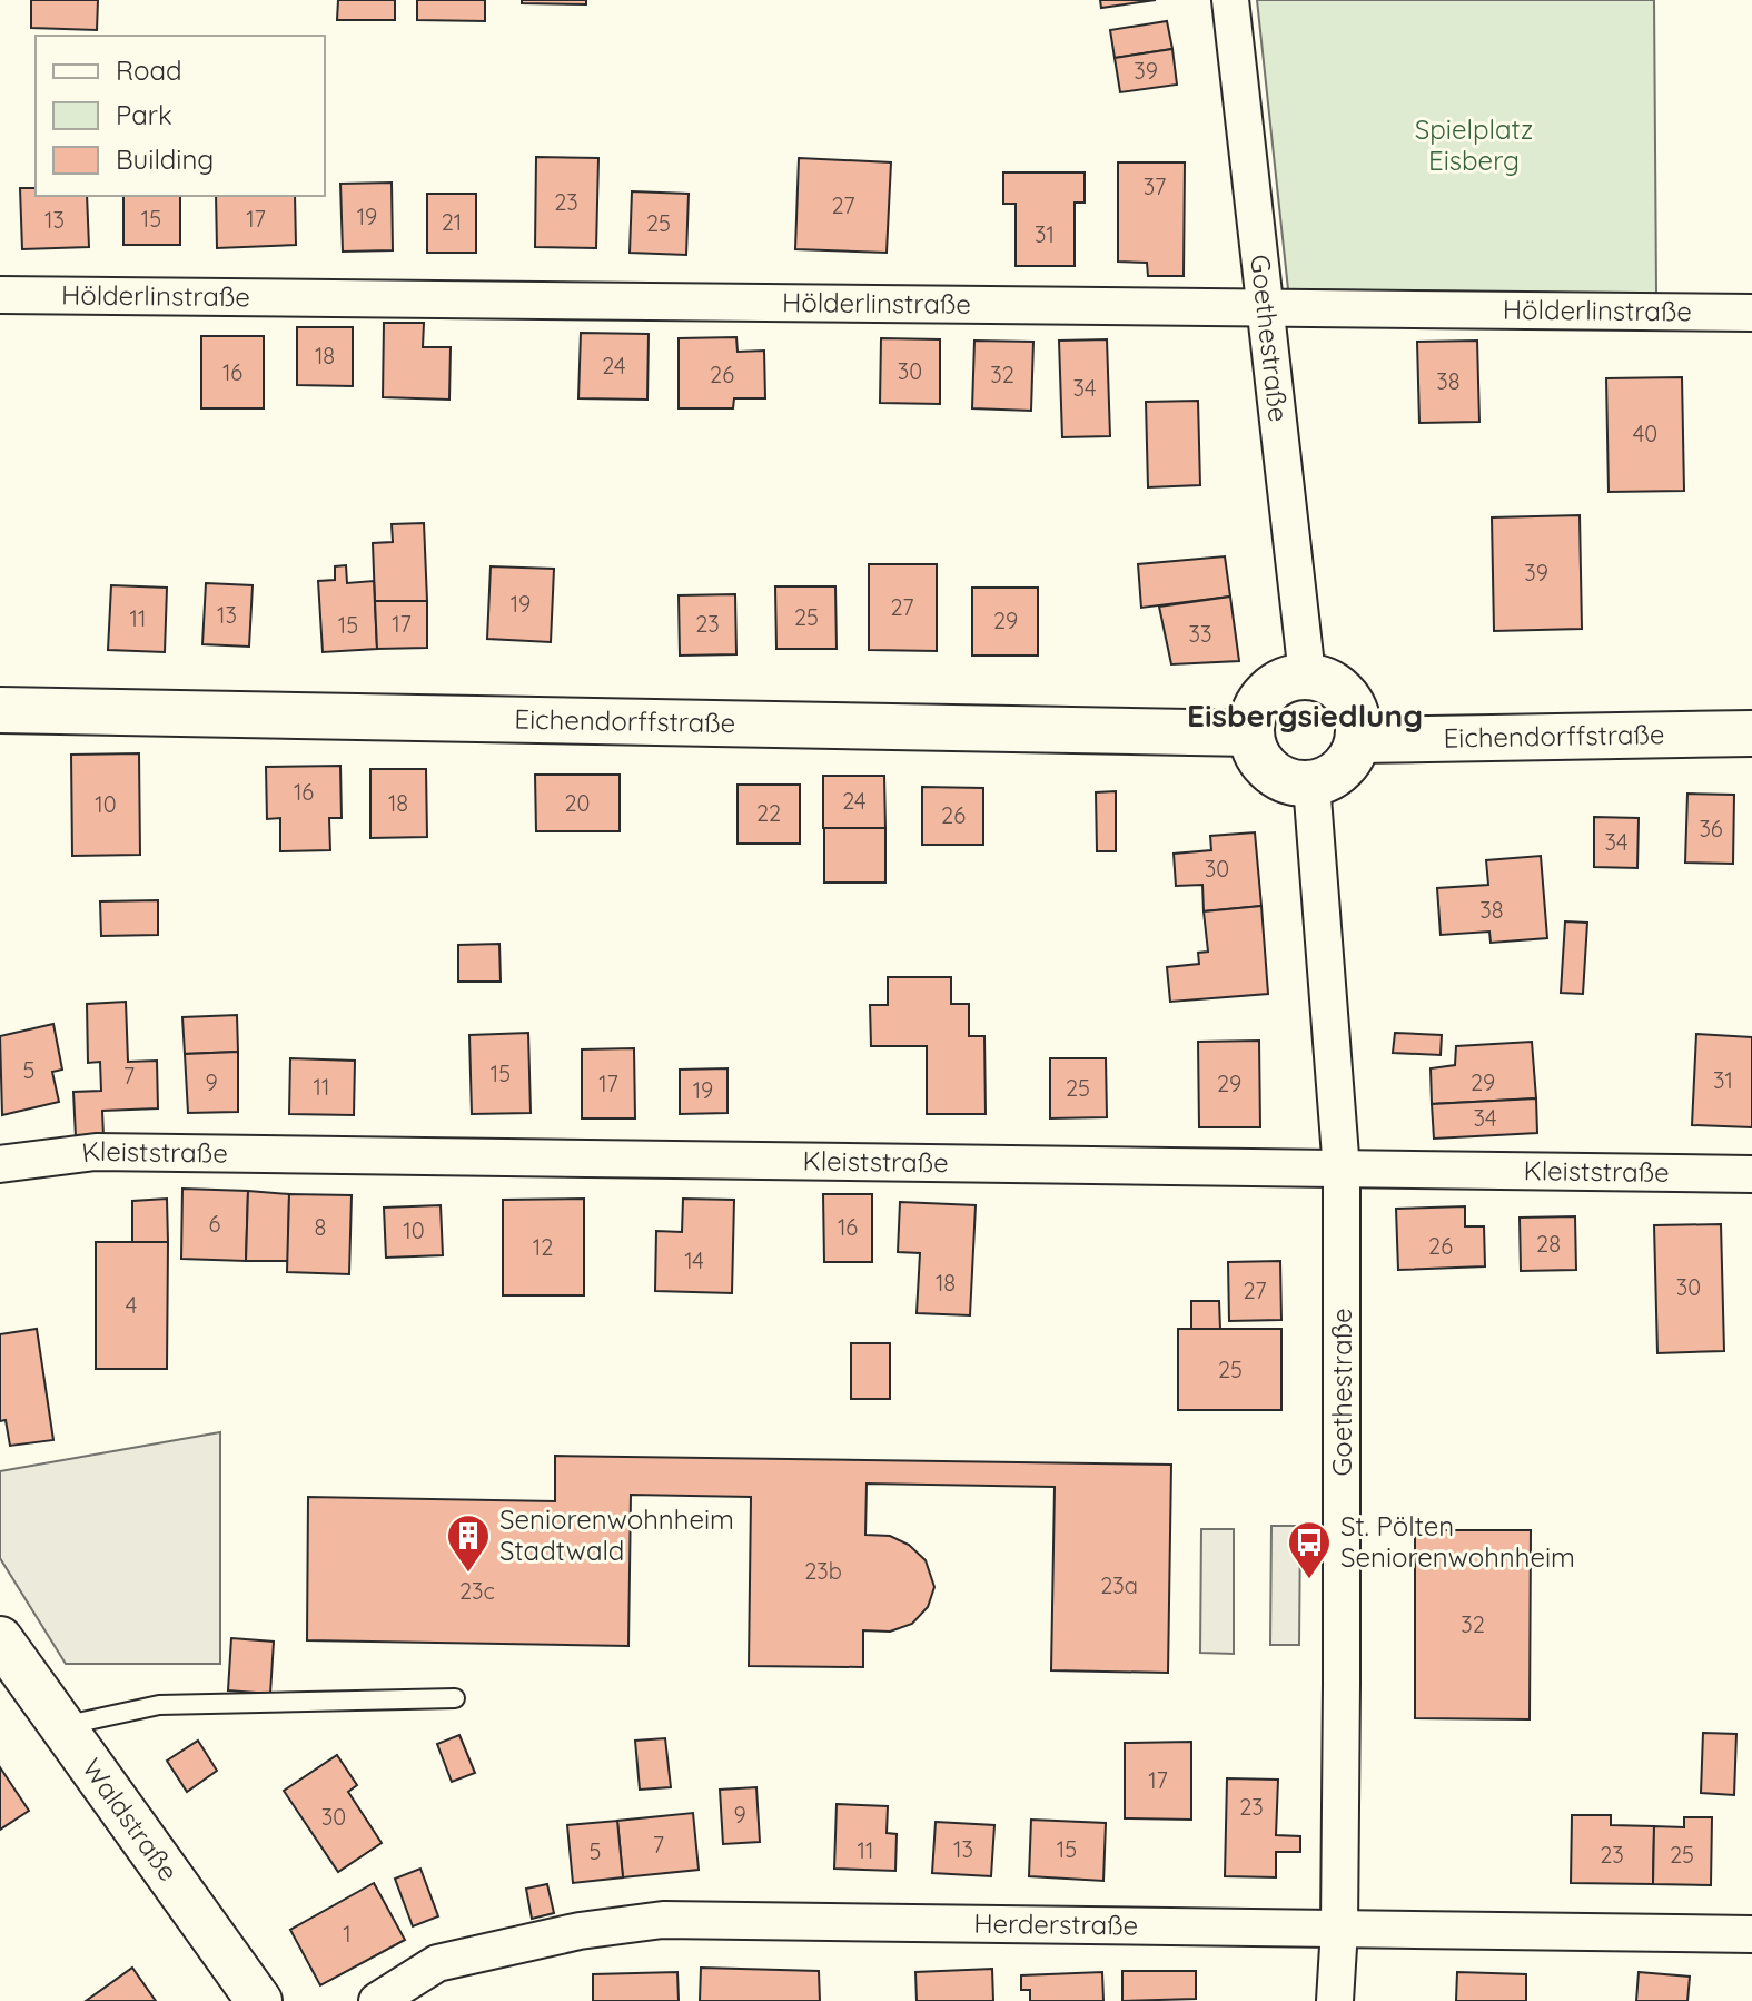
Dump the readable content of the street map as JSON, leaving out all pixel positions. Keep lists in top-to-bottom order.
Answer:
{
  "streets": {
    "street": [
      "Hölderlinstraße",
      "Goethestraße",
      "Eichendorffstraße",
      "Kleiststraße",
      "Waldstraße",
      "Herderstraße"
    ]
  },
  "crossings": [
    ["Hölderlinstraße", "Goethestraße"],
    ["Goethestraße", "Eichendorffstraße"],
    ["Goethestraße", "Kleiststraße"],
    ["Goethestraße", "Herderstraße"]
  ],
  "districts": ["Eisbergsiedlung"],
  "parks": ["Spielplatz Eisberg"],
  "places": {
    "building": ["Seniorenwohnheim Stadtwald"],
    "bus stop": ["St. Pölten Seniorenwohnheim"]
  },
  "house_numbers": [
    "39",
    "37",
    "23",
    "27",
    "19",
    "15",
    "17",
    "13",
    "21",
    "25",
    "31",
    "18",
    "24",
    "30",
    "16",
    "26",
    "32",
    "38",
    "34",
    "40",
    "39",
    "19",
    "27",
    "13",
    "25",
    "11",
    "29",
    "17",
    "23",
    "15",
    "33",
    "16",
    "24",
    "18",
    "20",
    "10",
    "22",
    "26",
    "36",
    "34",
    "30",
    "38",
    "5",
    "15",
    "7",
    "31",
    "9",
    "29",
    "17",
    "29",
    "11",
    "25",
    "19",
    "34",
    "6",
    "8",
    "16",
    "10",
    "28",
    "26",
    "12",
    "14",
    "18",
    "30",
    "27",
    "4",
    "25",
    "23b",
    "23a",
    "23c",
    "32",
    "17",
    "23",
    "9",
    "30",
    "7",
    "13",
    "15",
    "11",
    "5",
    "23",
    "25",
    "1"
  ],
  "legend": ["Road", "Park", "Building"]
}
